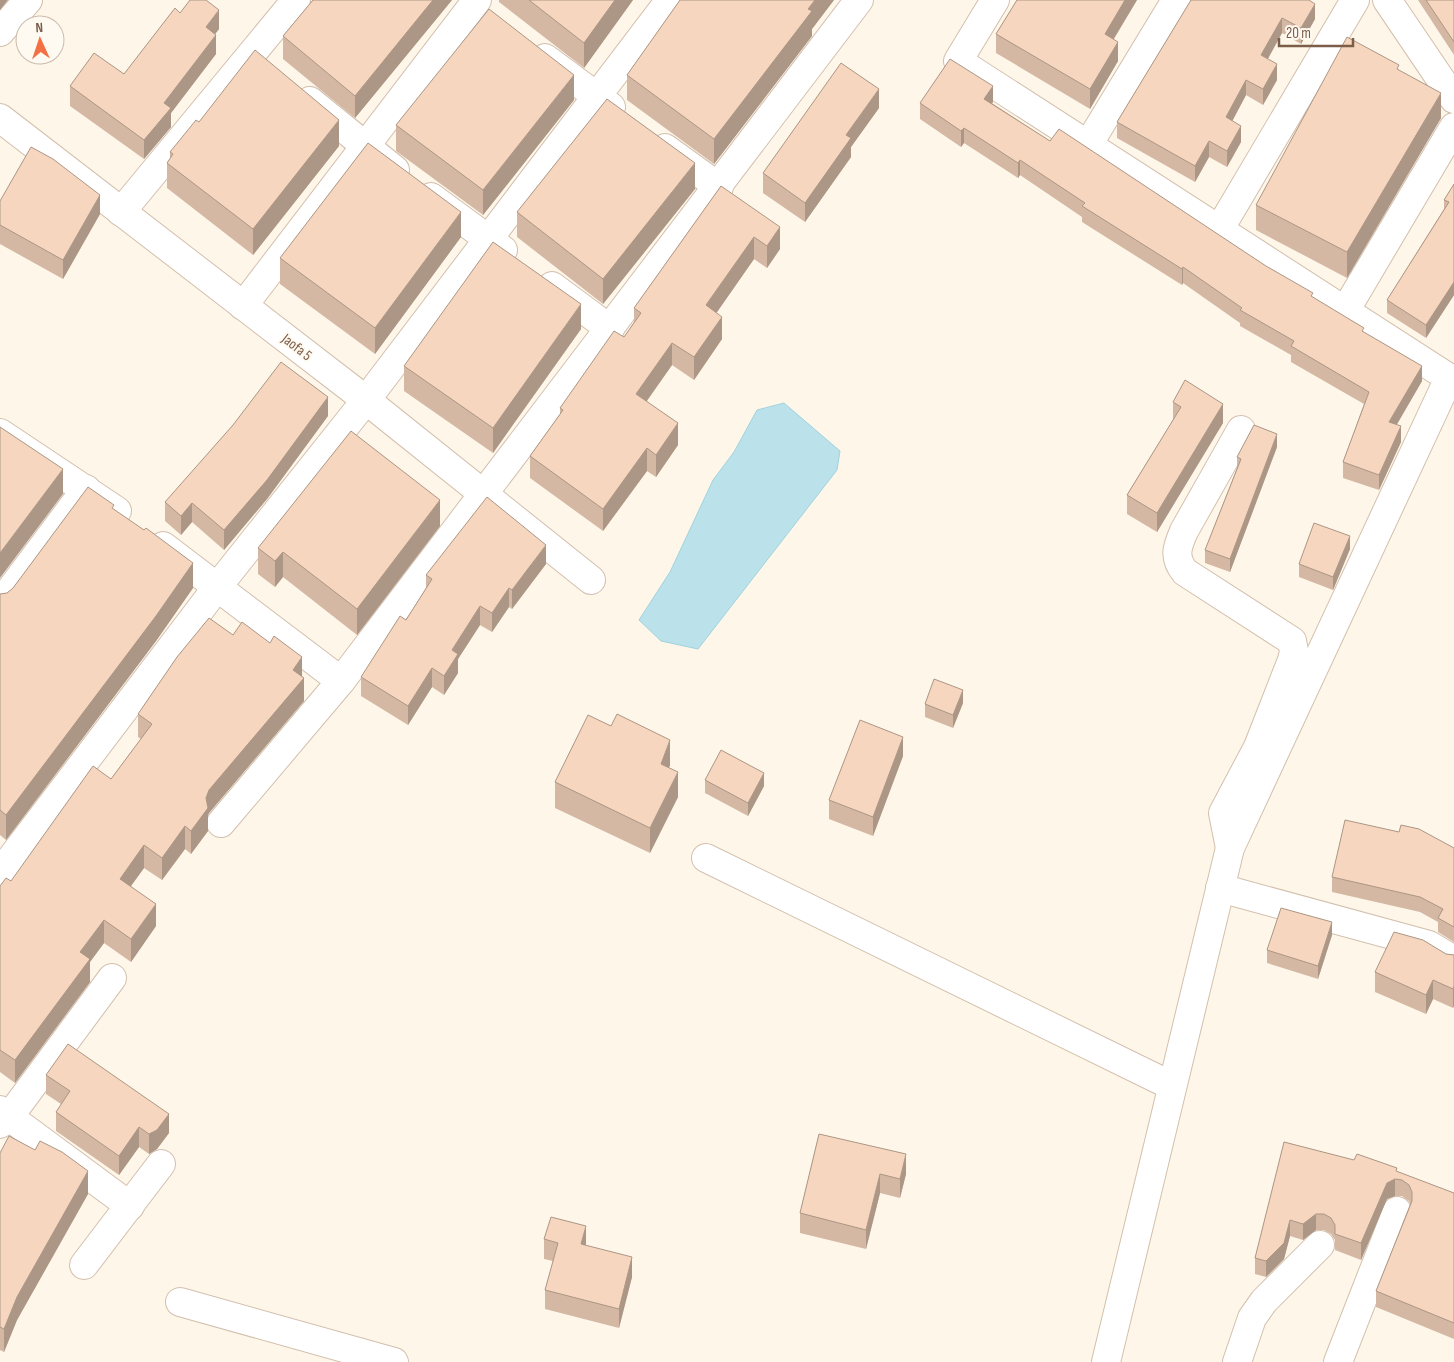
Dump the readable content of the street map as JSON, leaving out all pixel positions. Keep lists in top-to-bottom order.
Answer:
{
  "streets": {
    "street": ["Jaofa 5"]
  },
  "scale_bar": "20 m",
  "north": "top"
}
